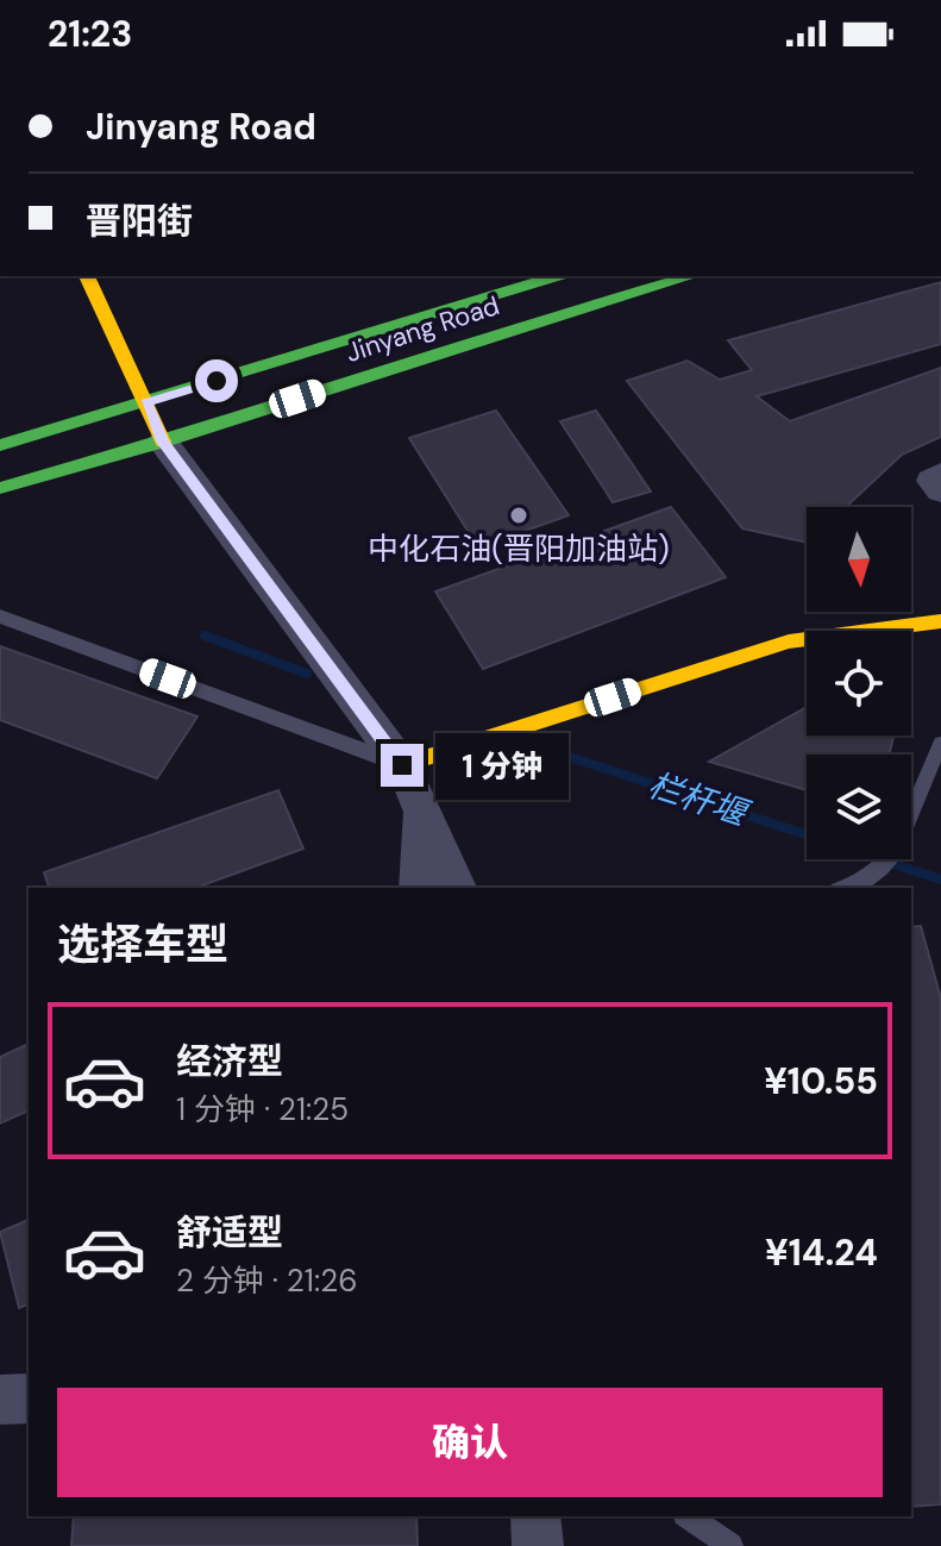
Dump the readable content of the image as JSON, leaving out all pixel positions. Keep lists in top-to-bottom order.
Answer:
{
  "streets": {
    "main road": ["Jinyang Road"]
  },
  "water": ["栏杆堰"],
  "places": ["中化石油(晋阳加油站)"],
  "north": "bottom",
  "page": {
    "status": "21:23",
    "banner": ["Jinyang Road", "晋阳街"],
    "bubble": "1 分钟",
    "heading": "选择车型",
    "list": [
      {
        "name": "经济型",
        "note": "1 分钟 · 21:25",
        "value": "¥10.55"
      },
      {
        "name": "舒适型",
        "note": "2 分钟 · 21:26",
        "value": "¥14.24"
      }
    ],
    "buttons": "确认"
  }
}
